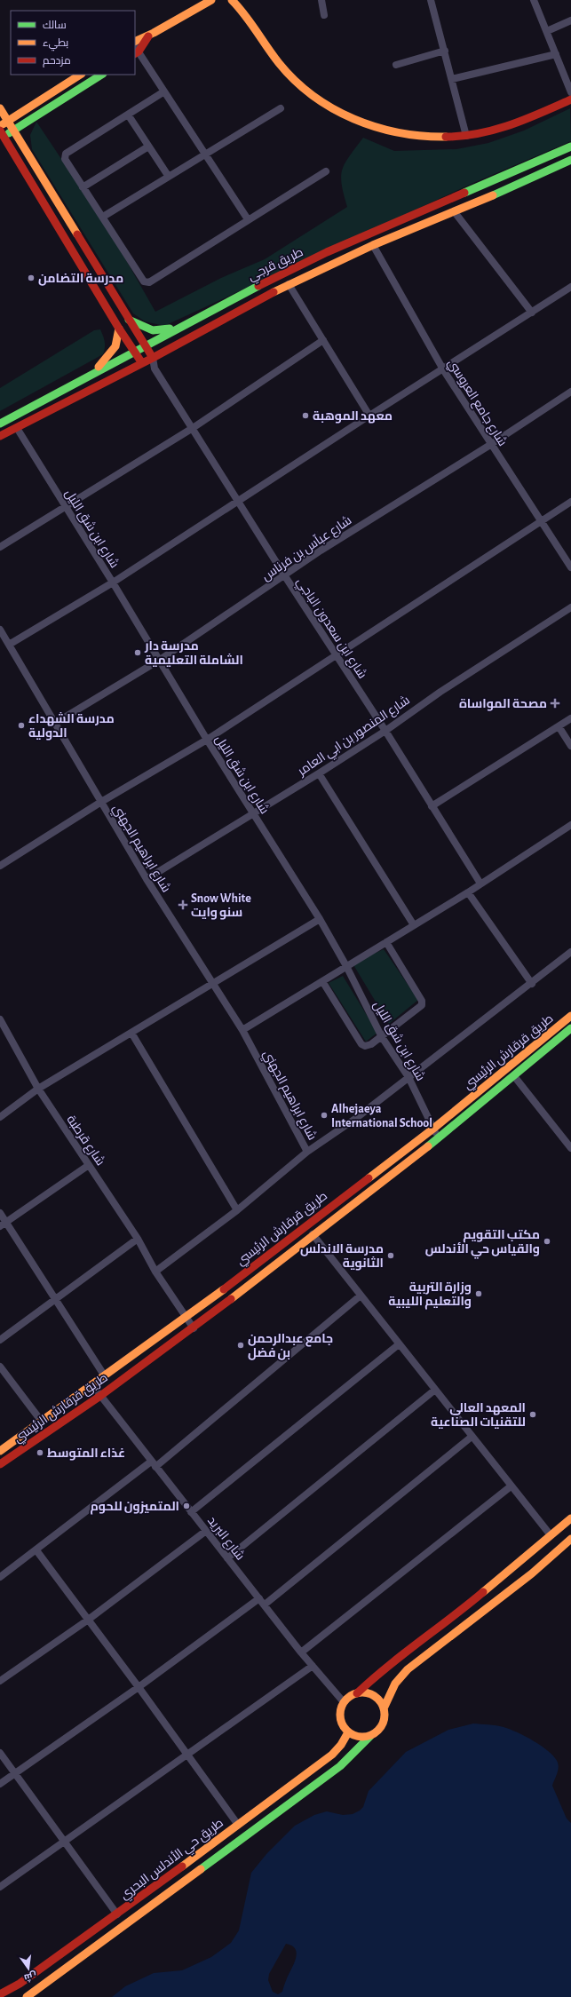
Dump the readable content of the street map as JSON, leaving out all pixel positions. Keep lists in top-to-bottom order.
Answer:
{
  "streets": {
    "main road": ["طريق قرجي", "طريق قرقارش الرئيسي", "طريق حي الأندلس البحري"],
    "street": [
      "شارع جامع العروسي",
      "شارع ابن شق الليل",
      "شارع عباّس بن فرناس",
      "شارع ابن سعدون الباجي",
      "شارع المنصور بن ابي العامر",
      "شارع ابراهيم الجهني",
      "شارع قرطبة",
      "شارع البريد"
    ]
  },
  "crossings": [
    ["طريق قرجي", "شارع جامع العروسي"],
    ["طريق قرجي", "شارع ابن شق الليل"],
    ["شارع جامع العروسي", "شارع عباّس بن فرناس"],
    ["شارع ابن شق الليل", "شارع عباّس بن فرناس"],
    ["شارع ابن شق الليل", "شارع المنصور بن ابي العامر"],
    ["شارع ابن شق الليل", "طريق قرقارش الرئيسي"],
    ["شارع عباّس بن فرناس", "شارع ابن سعدون الباجي"],
    ["شارع عباّس بن فرناس", "شارع ابراهيم الجهني"],
    ["شارع ابن سعدون الباجي", "شارع المنصور بن ابي العامر"],
    ["شارع المنصور بن ابي العامر", "شارع ابراهيم الجهني"],
    ["طريق قرقارش الرئيسي", "شارع قرطبة"],
    ["طريق قرقارش الرئيسي", "شارع البريد"],
    ["شارع البريد", "طريق حي الأندلس البحري"]
  ],
  "places": {
    "other": [
      "مدرسة التضامن",
      "معهد الموهبة",
      "مدرسة دار الشاملة التعليمية",
      "مدرسة الشهداء الدولية",
      "Alhejaeya International School",
      "مكتب التقويم والقياس حي الأندلس",
      "مدرسة الاندلس الثانوية",
      "وزارة التربية والتعليم الليبية",
      "جامع عبدالرحمن بن فضل",
      "المعهد العالي للتقنيات الصناعية",
      "غذاء المتوسط",
      "المتميزون للحوم"
    ],
    "health": ["مصحة المواساة", "Snow White سنو وايت"]
  },
  "legend": ["سالك", "بطيء", "مزدحم"],
  "north": "bottom"
}
